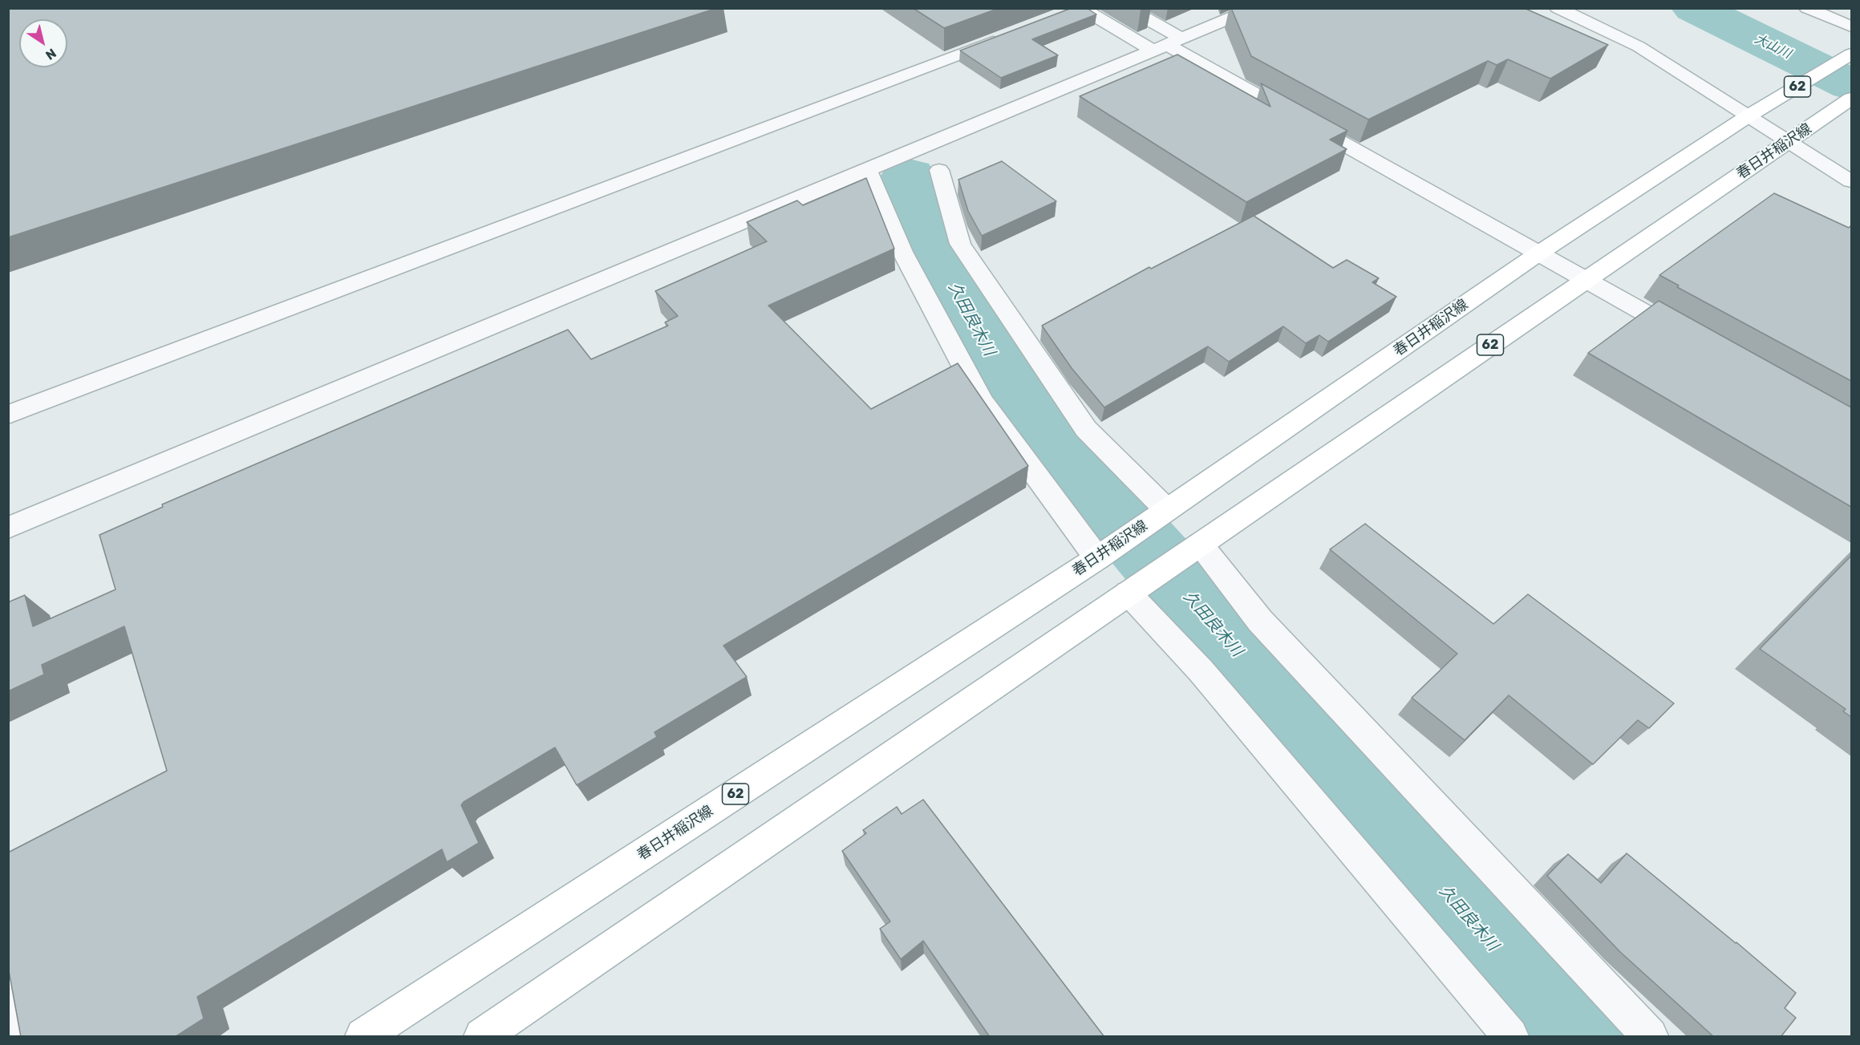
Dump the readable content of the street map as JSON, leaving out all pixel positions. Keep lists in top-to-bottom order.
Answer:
{
  "streets": {
    "main road": ["62", "春日井稲沢線"]
  },
  "water": ["大山川", "久田良木川"],
  "north": "bottom right"
}
